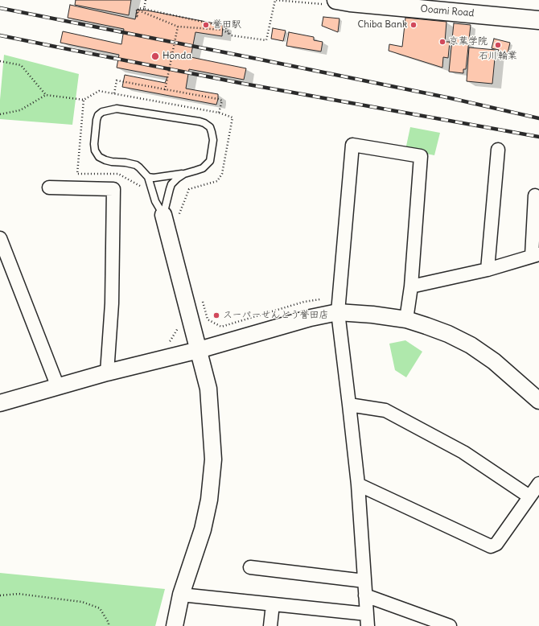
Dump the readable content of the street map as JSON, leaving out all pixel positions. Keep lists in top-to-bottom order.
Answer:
{
  "streets": {
    "main road": ["Ooami Road"]
  },
  "places": [
    "誉田駅",
    "Chiba Bank",
    "京葉学院",
    "石川輪業",
    "Honda",
    "スーパーせんどう誉田店"
  ]
}
